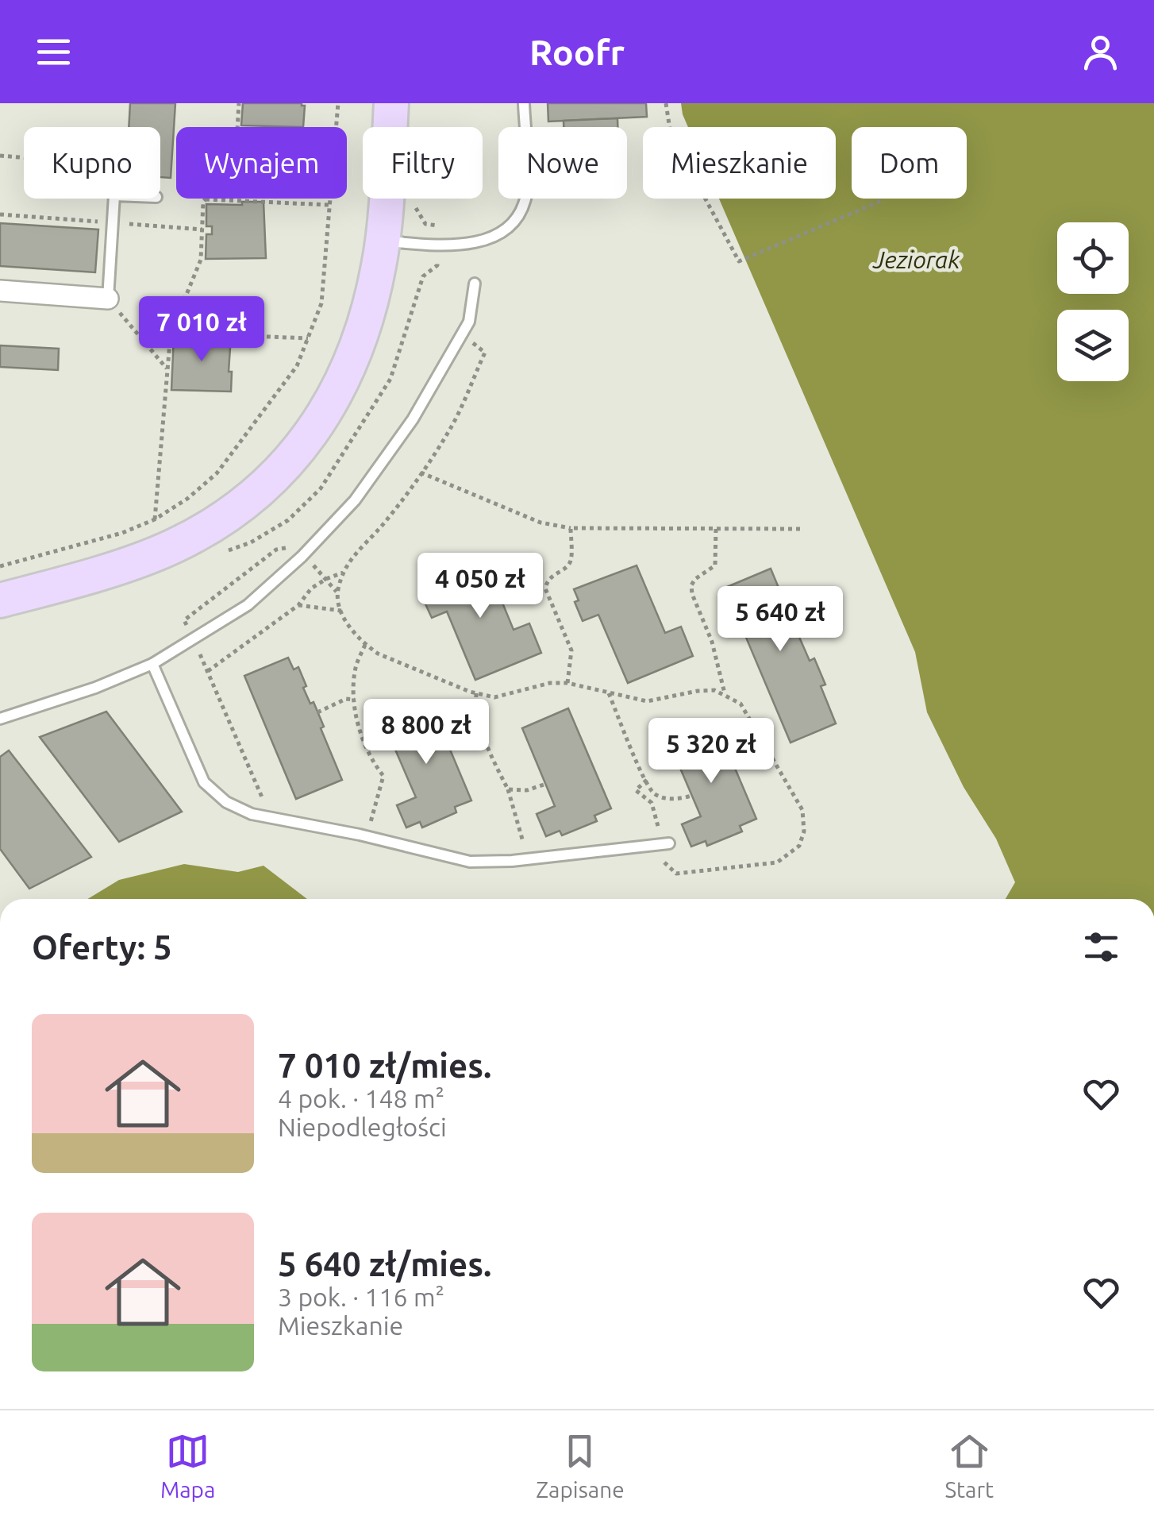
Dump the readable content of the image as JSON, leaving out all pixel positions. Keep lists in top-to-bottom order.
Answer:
{
  "water": ["Jeziorak"],
  "page": {
    "header": "Roofr",
    "chip": [
      "Kupno",
      "Wynajem",
      "Filtry",
      "Nowe",
      "Mieszkanie",
      "Dom"
    ],
    "price": [
      "7 010 zł",
      "4 050 zł",
      "5 640 zł",
      "8 800 zł",
      "5 320 zł"
    ],
    "heading": "Oferty: 5",
    "list": [
      {
        "name": "7 010 zł/mies.",
        "note": "4 pok. · 148 m² · Niepodległości"
      },
      {
        "name": "5 640 zł/mies.",
        "note": "3 pok. · 116 m² · Mieszkanie"
      }
    ],
    "tabs": ["Mapa", "Zapisane", "Start"]
  }
}
